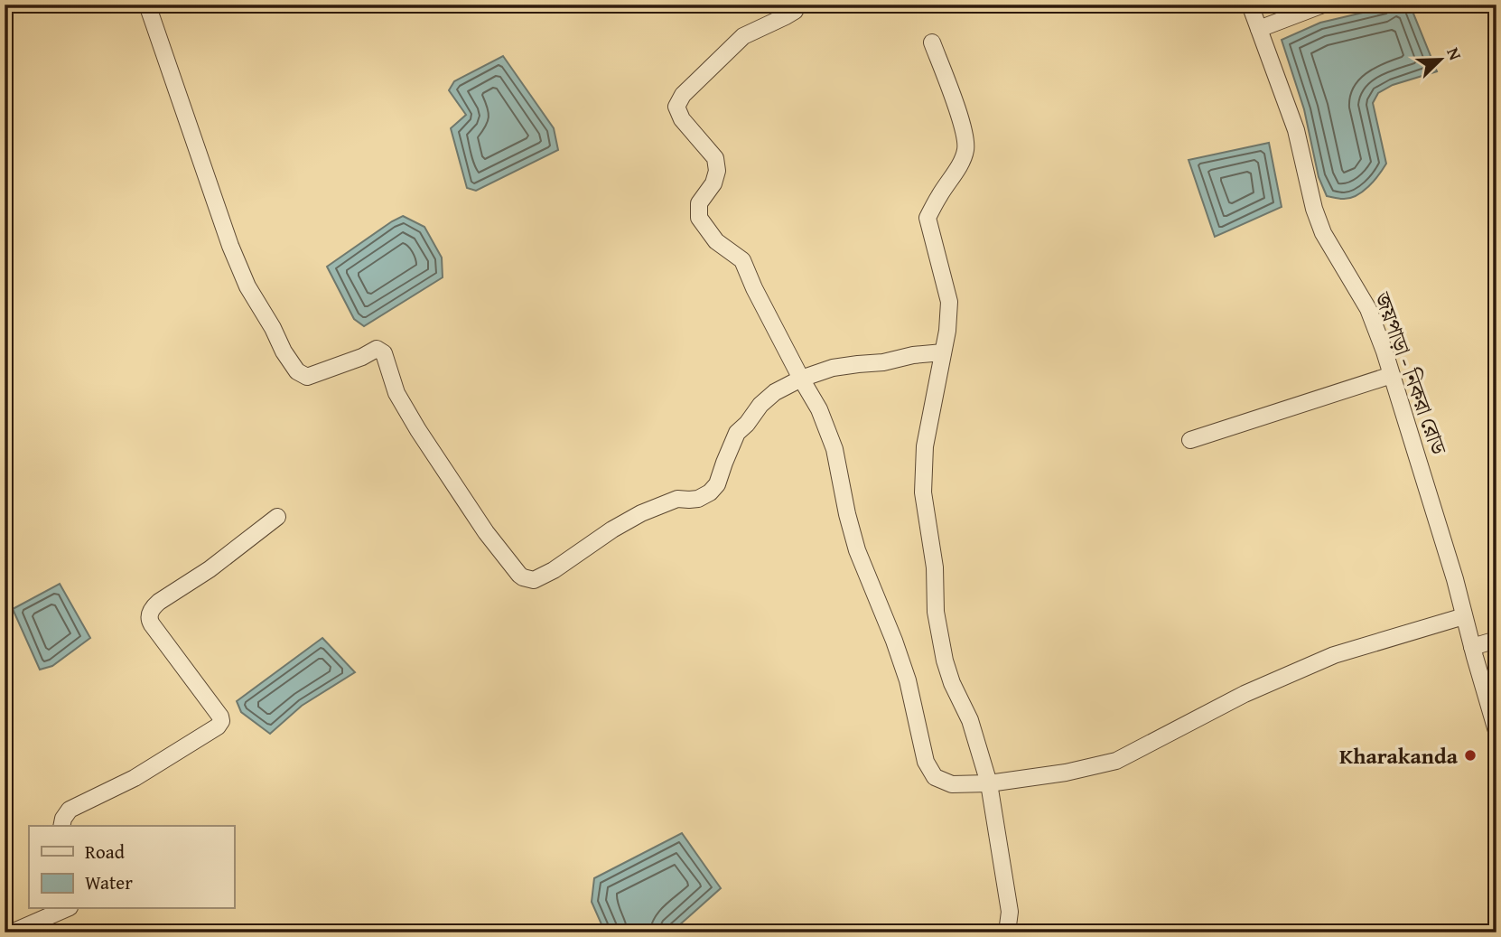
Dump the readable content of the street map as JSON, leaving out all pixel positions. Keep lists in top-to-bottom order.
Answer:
{
  "streets": {
    "street": ["জয়পাড়া - নিকরা রোড"]
  },
  "places": ["Kharakanda"],
  "legend": ["Road", "Water"],
  "north": "top right"
}
